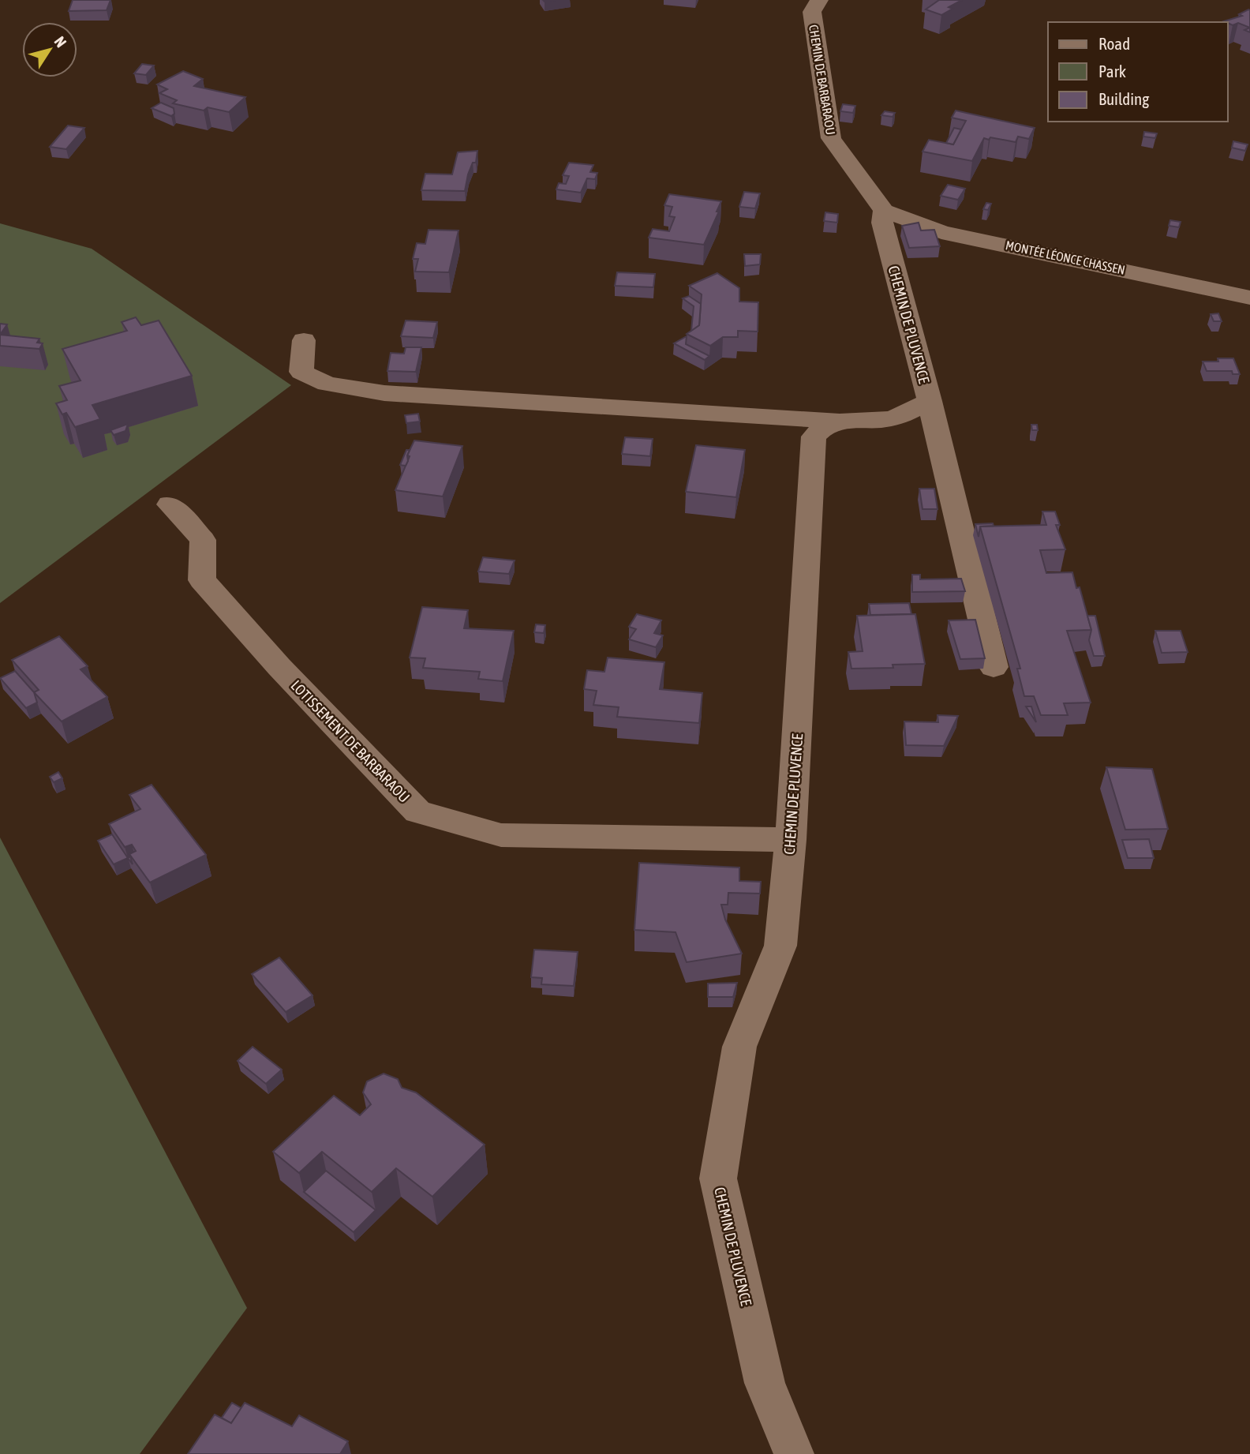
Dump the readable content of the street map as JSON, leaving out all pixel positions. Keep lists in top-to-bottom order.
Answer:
{
  "streets": {
    "street": [
      "CHEMIN DE BARBARAOU",
      "MONTÉE LÉONCE CHASSEN",
      "CHEMIN DE PLUVENCE",
      "LOTISSEMENT DE BARBARAOU"
    ]
  },
  "crossings": [
    ["CHEMIN DE BARBARAOU", "MONTÉE LÉONCE CHASSEN"],
    ["CHEMIN DE BARBARAOU", "CHEMIN DE PLUVENCE"],
    ["MONTÉE LÉONCE CHASSEN", "CHEMIN DE PLUVENCE"],
    ["CHEMIN DE PLUVENCE", "LOTISSEMENT DE BARBARAOU"]
  ],
  "legend": ["Road", "Park", "Building"],
  "north": "top right"
}
